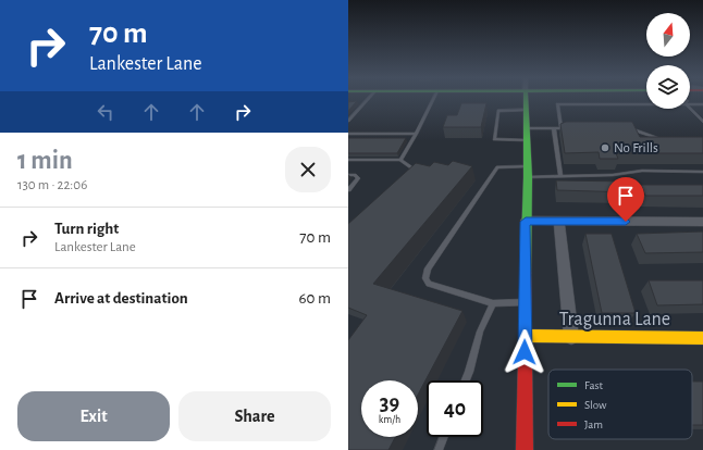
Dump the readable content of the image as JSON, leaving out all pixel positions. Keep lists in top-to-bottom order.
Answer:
{
  "streets": {
    "street": ["Tragunna Lane"]
  },
  "places": ["No Frills"],
  "legend": ["Fast", "Slow", "Jam"],
  "north": "top",
  "page": {
    "turn": ["70 m", "Lankester Lane"],
    "heading": ["1 min", "130 m · 22:06"],
    "list": [
      {
        "name": "Turn right",
        "note": "Lankester Lane",
        "value": "70 m"
      },
      {
        "name": "Arrive at destination",
        "value": "60 m"
      }
    ],
    "speed": "39 km/h",
    "limit": "40",
    "buttons": ["Exit", "Share"]
  }
}
